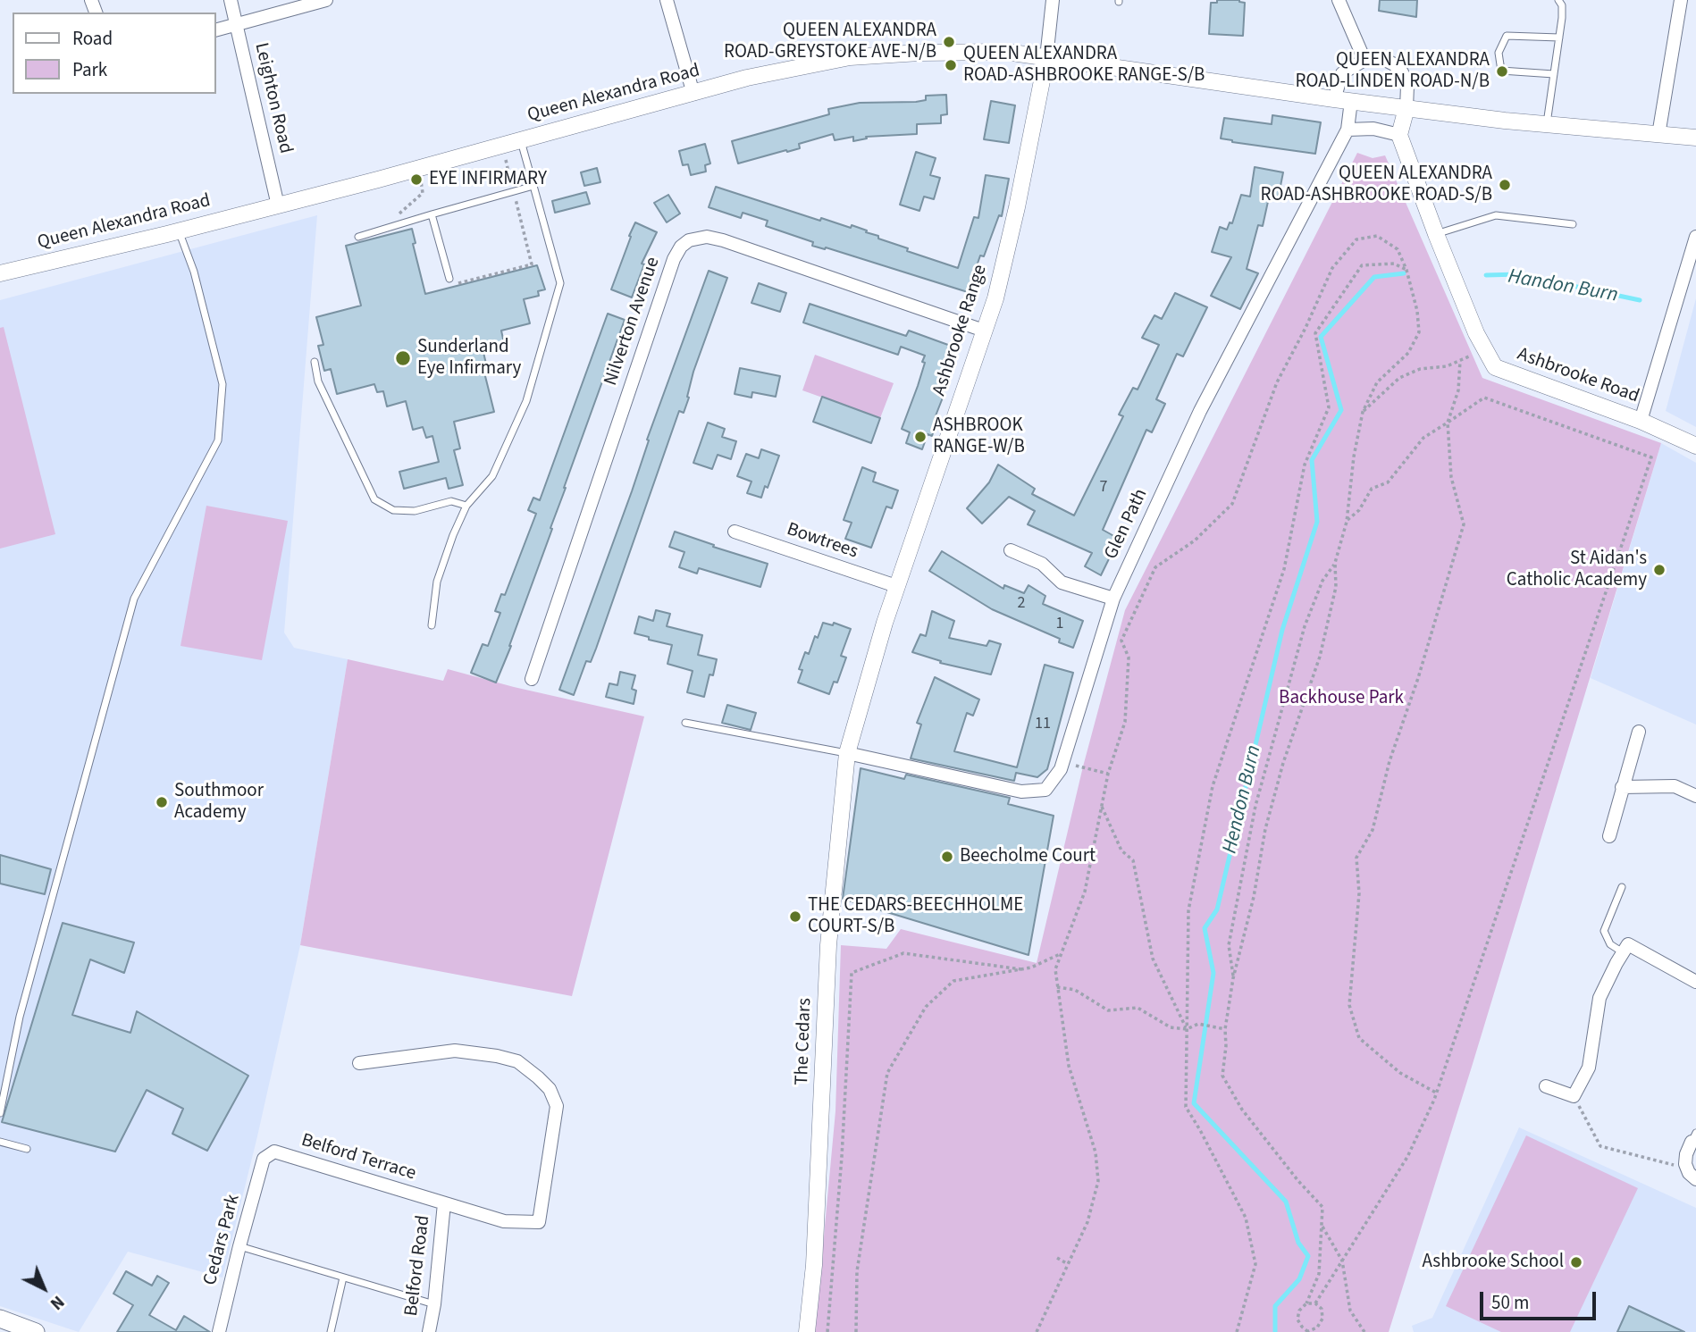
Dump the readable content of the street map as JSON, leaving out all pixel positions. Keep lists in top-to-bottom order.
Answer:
{
  "streets": {
    "street": [
      "Queen Alexandra Road",
      "Leighton Road",
      "Nilverton Avenue",
      "Ashbrooke Range",
      "Ashbrooke Road",
      "Glen Path",
      "Bowtrees",
      "The Cedars",
      "Belford Terrace",
      "Cedars Park",
      "Belford Road"
    ]
  },
  "crossings": [
    ["Queen Alexandra Road", "Leighton Road"],
    ["Queen Alexandra Road", "Ashbrooke Range"],
    ["Queen Alexandra Road", "Glen Path"],
    ["Nilverton Avenue", "Ashbrooke Range"],
    ["Ashbrooke Range", "Glen Path"],
    ["Ashbrooke Range", "Bowtrees"],
    ["Ashbrooke Range", "The Cedars"],
    ["Glen Path", "The Cedars"],
    ["Belford Terrace", "Cedars Park"],
    ["Belford Terrace", "Belford Road"]
  ],
  "water": ["Handon Burn", "Hendon Burn"],
  "parks": ["Backhouse Park"],
  "places": [
    "QUEEN ALEXANDRA ROAD-GREYSTOKE AVE-N/B",
    "QUEEN ALEXANDRA ROAD-ASHBROOKE RANGE-S/B",
    "QUEEN ALEXANDRA ROAD-LINDEN ROAD-N/B",
    "EYE INFIRMARY",
    "QUEEN ALEXANDRA ROAD-ASHBROOKE ROAD-S/B",
    "Sunderland Eye Infirmary",
    "ASHBROOK RANGE-W/B",
    "St Aidan's Catholic Academy",
    "Southmoor Academy",
    "Beecholme Court",
    "THE CEDARS-BEECHHOLME COURT-S/B",
    "Ashbrooke School"
  ],
  "house_numbers": [
    "7",
    "2",
    "1",
    "11"
  ],
  "legend": ["Road", "Park"],
  "scale_bar": "50 m",
  "north": "bottom right"
}
